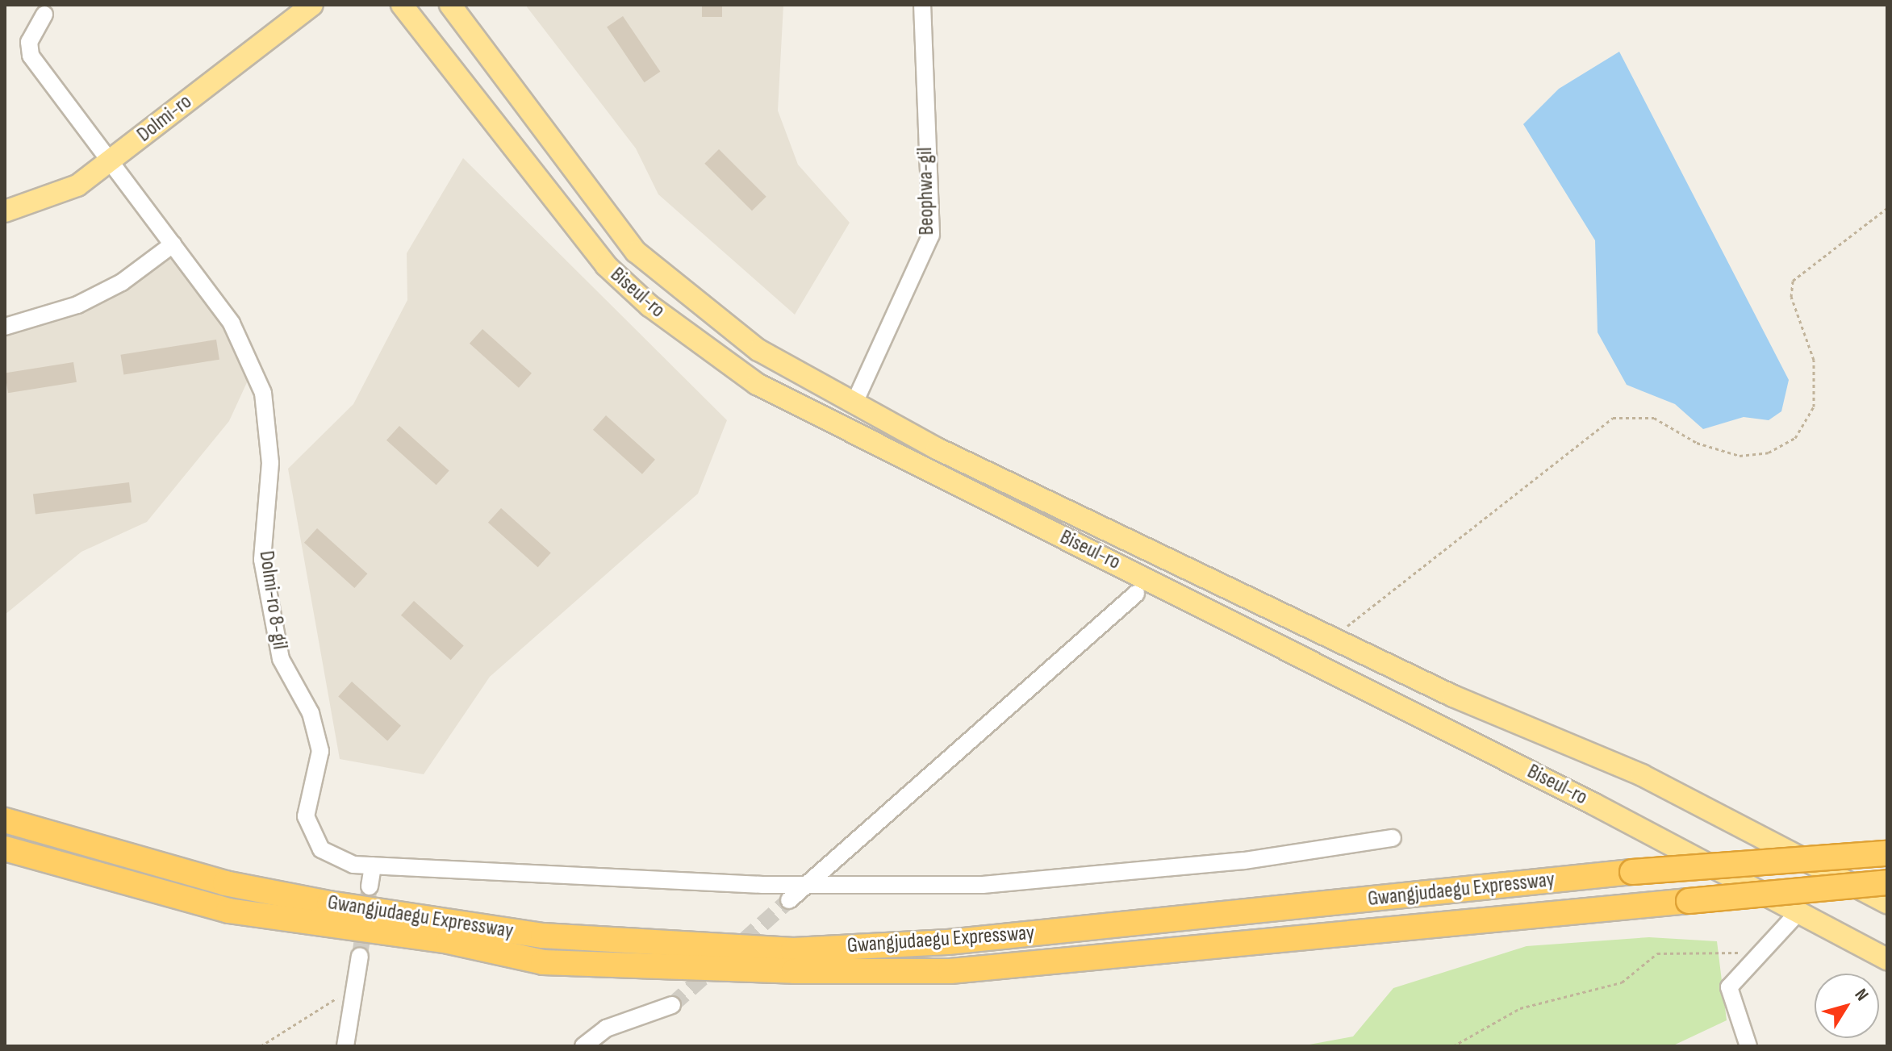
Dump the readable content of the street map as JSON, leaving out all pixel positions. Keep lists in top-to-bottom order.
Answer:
{
  "streets": {
    "highway": ["Gwangjudaegu Expressway"],
    "main road": ["Dolmi-ro", "Biseul-ro"],
    "street": ["Beophwa-gil", "Dolmi-ro 8-gil"]
  },
  "crossings": [
    ["Dolmi-ro", "Dolmi-ro 8-gil"],
    ["Beophwa-gil", "Biseul-ro"]
  ],
  "north": "top right"
}
